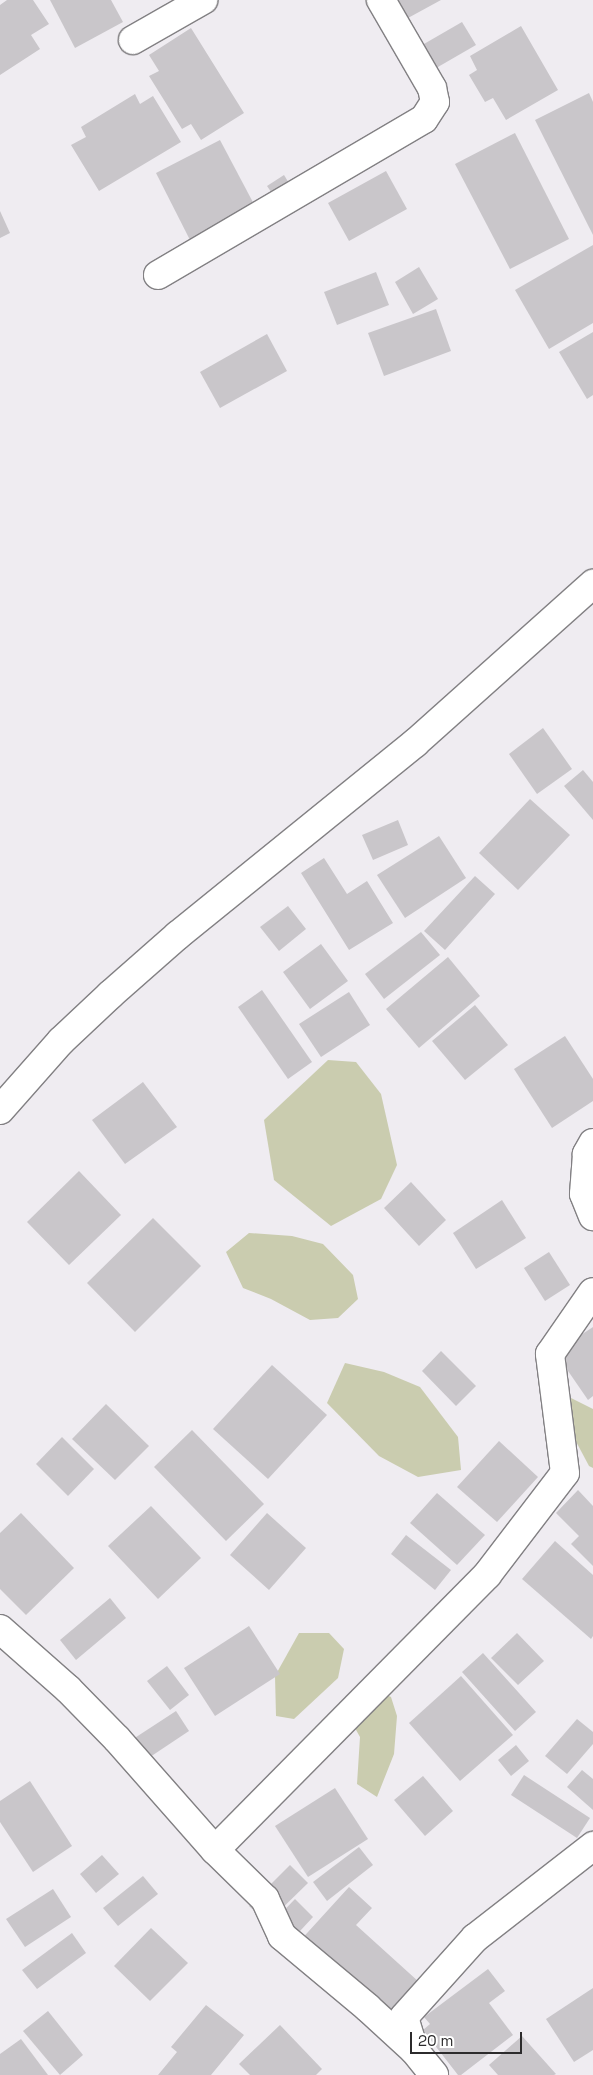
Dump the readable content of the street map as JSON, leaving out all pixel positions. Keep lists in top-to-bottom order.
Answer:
{
  "scale_bar": "20 m"
}
